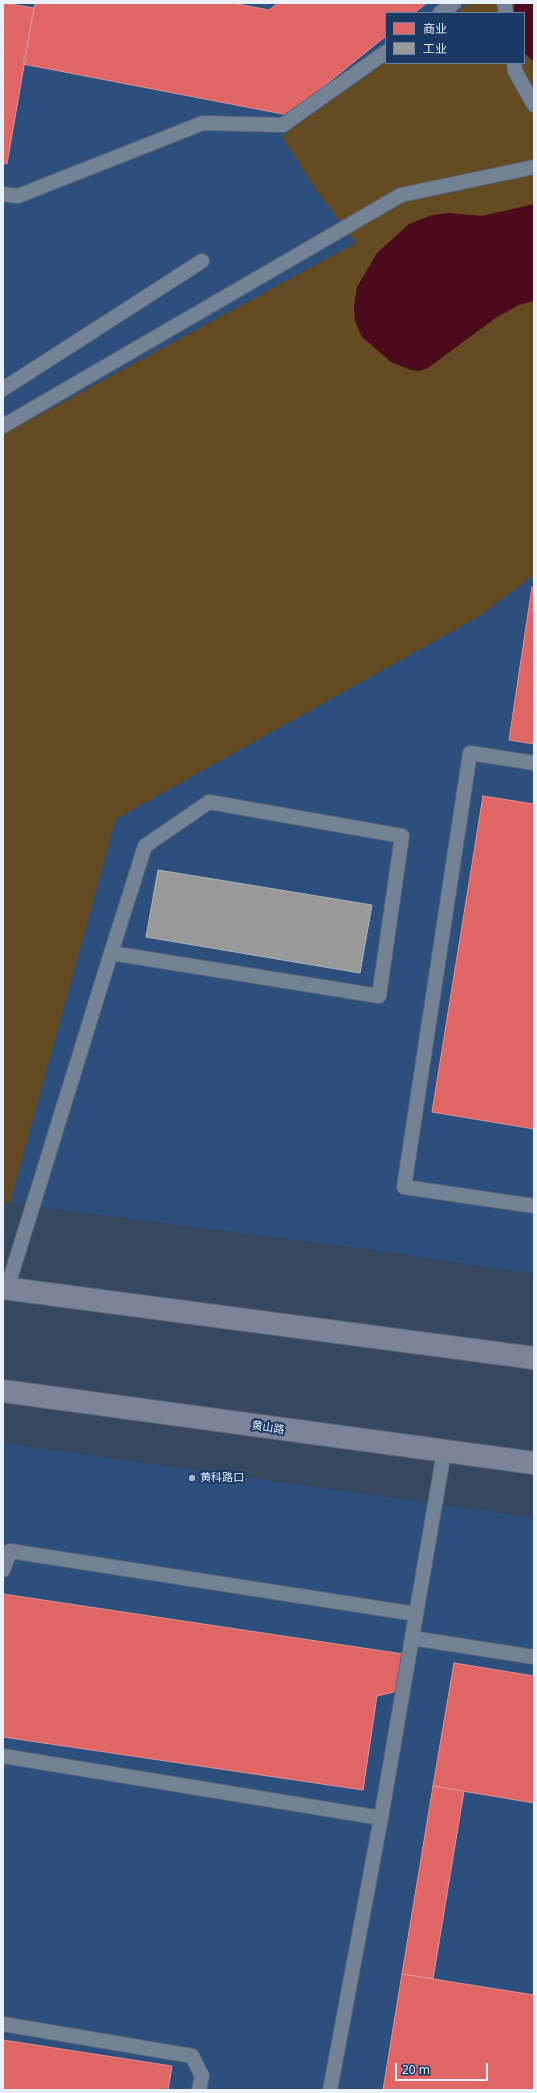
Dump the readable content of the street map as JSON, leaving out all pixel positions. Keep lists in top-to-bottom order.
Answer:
{
  "streets": {
    "main road": ["黄山路"]
  },
  "places": ["黄科路口"],
  "legend": ["商业", "工业"],
  "scale_bar": "20 m"
}
